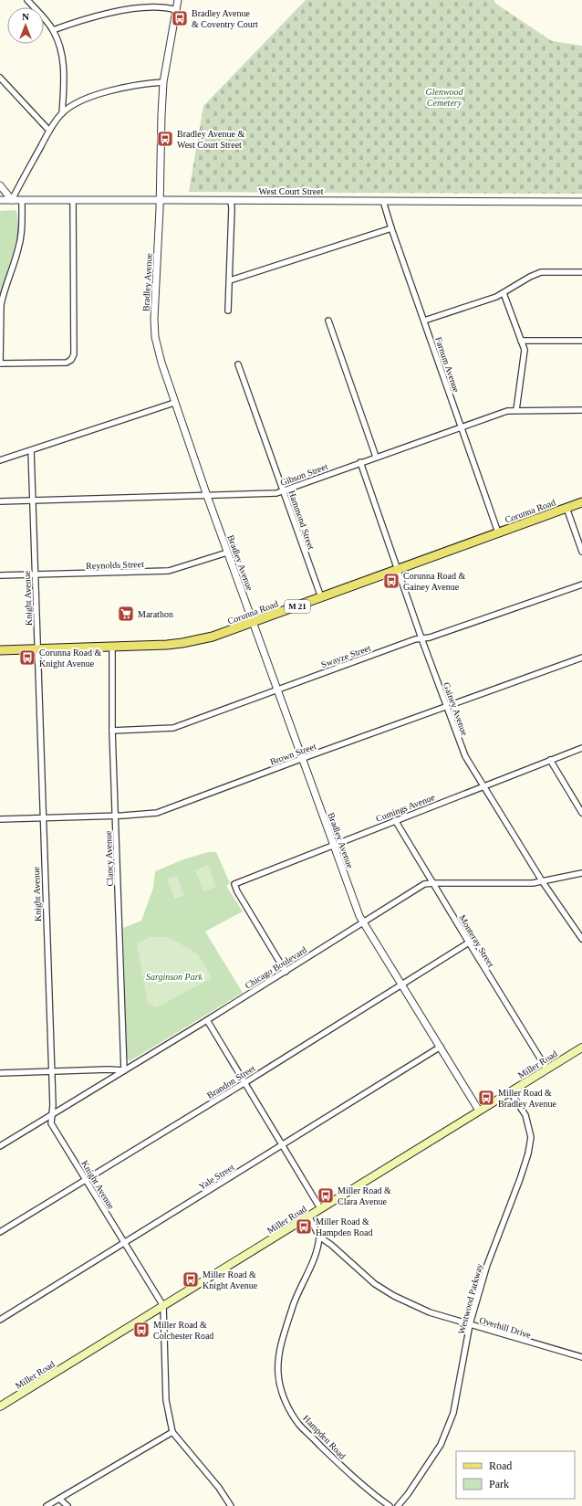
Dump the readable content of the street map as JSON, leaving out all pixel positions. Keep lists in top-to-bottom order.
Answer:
{
  "streets": {
    "main road": ["Corunna Road", "M 21", "Miller Road"],
    "street": [
      "West Court Street",
      "Bradley Avenue",
      "Farnum Avenue",
      "Gibson Street",
      "Hammond Street",
      "Reynolds Street",
      "Knight Avenue",
      "Swayze Street",
      "Gainey Avenue",
      "Brown Street",
      "Cumings Avenue",
      "Clancy Avenue",
      "Monteray Street",
      "Chicago Boulevard",
      "Brandon Street",
      "Yale Street",
      "Westwood Parkway",
      "Overhill Drive",
      "Hampden Road"
    ]
  },
  "crossings": [
    ["West Court Street", "Bradley Avenue"],
    ["West Court Street", "Farnum Avenue"],
    ["Bradley Avenue", "Gibson Street"],
    ["Bradley Avenue", "Corunna Road"],
    ["Bradley Avenue", "Reynolds Street"],
    ["Bradley Avenue", "Swayze Street"],
    ["Bradley Avenue", "Brown Street"],
    ["Bradley Avenue", "Cumings Avenue"],
    ["Bradley Avenue", "Chicago Boulevard"],
    ["Bradley Avenue", "Miller Road"],
    ["Bradley Avenue", "Brandon Street"],
    ["Bradley Avenue", "Yale Street"],
    ["Farnum Avenue", "Gibson Street"],
    ["Farnum Avenue", "Corunna Road"],
    ["Gibson Street", "Hammond Street"],
    ["Gibson Street", "Knight Avenue"],
    ["Gibson Street", "Gainey Avenue"],
    ["Corunna Road", "Hammond Street"],
    ["Corunna Road", "Knight Avenue"],
    ["Corunna Road", "Gainey Avenue"],
    ["Corunna Road", "Clancy Avenue"],
    ["Reynolds Street", "Knight Avenue"],
    ["Knight Avenue", "Brown Street"],
    ["Knight Avenue", "Chicago Boulevard"],
    ["Knight Avenue", "Miller Road"],
    ["Knight Avenue", "Brandon Street"],
    ["Knight Avenue", "Yale Street"],
    ["Swayze Street", "Gainey Avenue"],
    ["Swayze Street", "Clancy Avenue"],
    ["Gainey Avenue", "Brown Street"],
    ["Gainey Avenue", "Cumings Avenue"],
    ["Gainey Avenue", "Chicago Boulevard"],
    ["Brown Street", "Clancy Avenue"],
    ["Cumings Avenue", "Monteray Street"],
    ["Cumings Avenue", "Chicago Boulevard"],
    ["Clancy Avenue", "Chicago Boulevard"],
    ["Monteray Street", "Chicago Boulevard"],
    ["Monteray Street", "Miller Road"],
    ["Monteray Street", "Brandon Street"],
    ["Miller Road", "Westwood Parkway"],
    ["Miller Road", "Overhill Drive"],
    ["Westwood Parkway", "Overhill Drive"],
    ["Overhill Drive", "Hampden Road"]
  ],
  "parks": ["Glenwood Cemetery", "Sarginson Park"],
  "places": {
    "bus stop": [
      "Bradley Avenue & Coventry Court",
      "Bradley Avenue & West Court Street",
      "Corunna Road & Gainey Avenue",
      "Corunna Road & Knight Avenue",
      "Miller Road & Bradley Avenue",
      "Miller Road & Clara Avenue",
      "Miller Road & Hampden Road",
      "Miller Road & Knight Avenue",
      "Miller Road & Colchester Road"
    ],
    "supermarket": ["Marathon"]
  },
  "legend": ["Road", "Park"],
  "north": "top"
}
